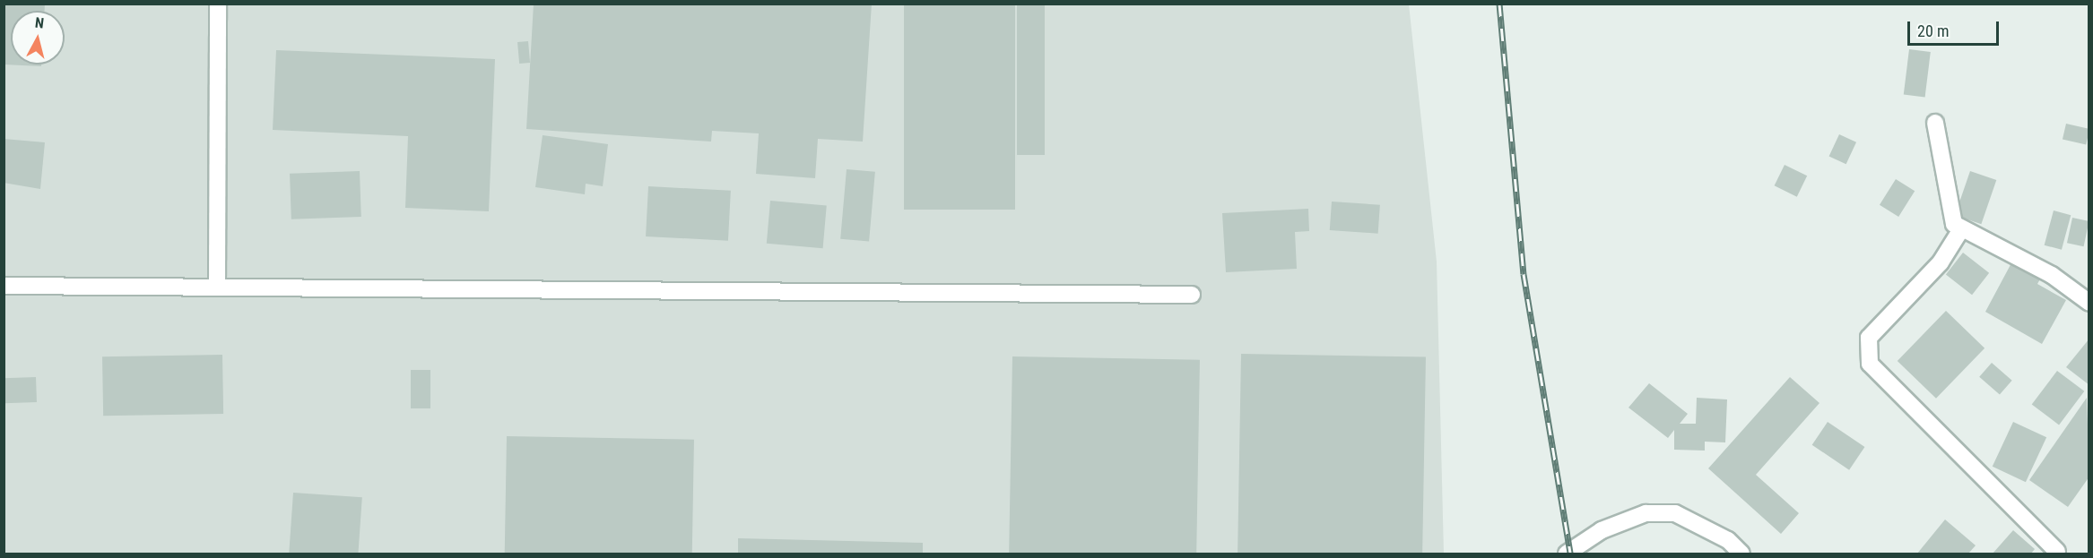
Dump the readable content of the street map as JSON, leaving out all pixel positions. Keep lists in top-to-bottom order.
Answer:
{
  "scale_bar": "20 m",
  "north": "top"
}
